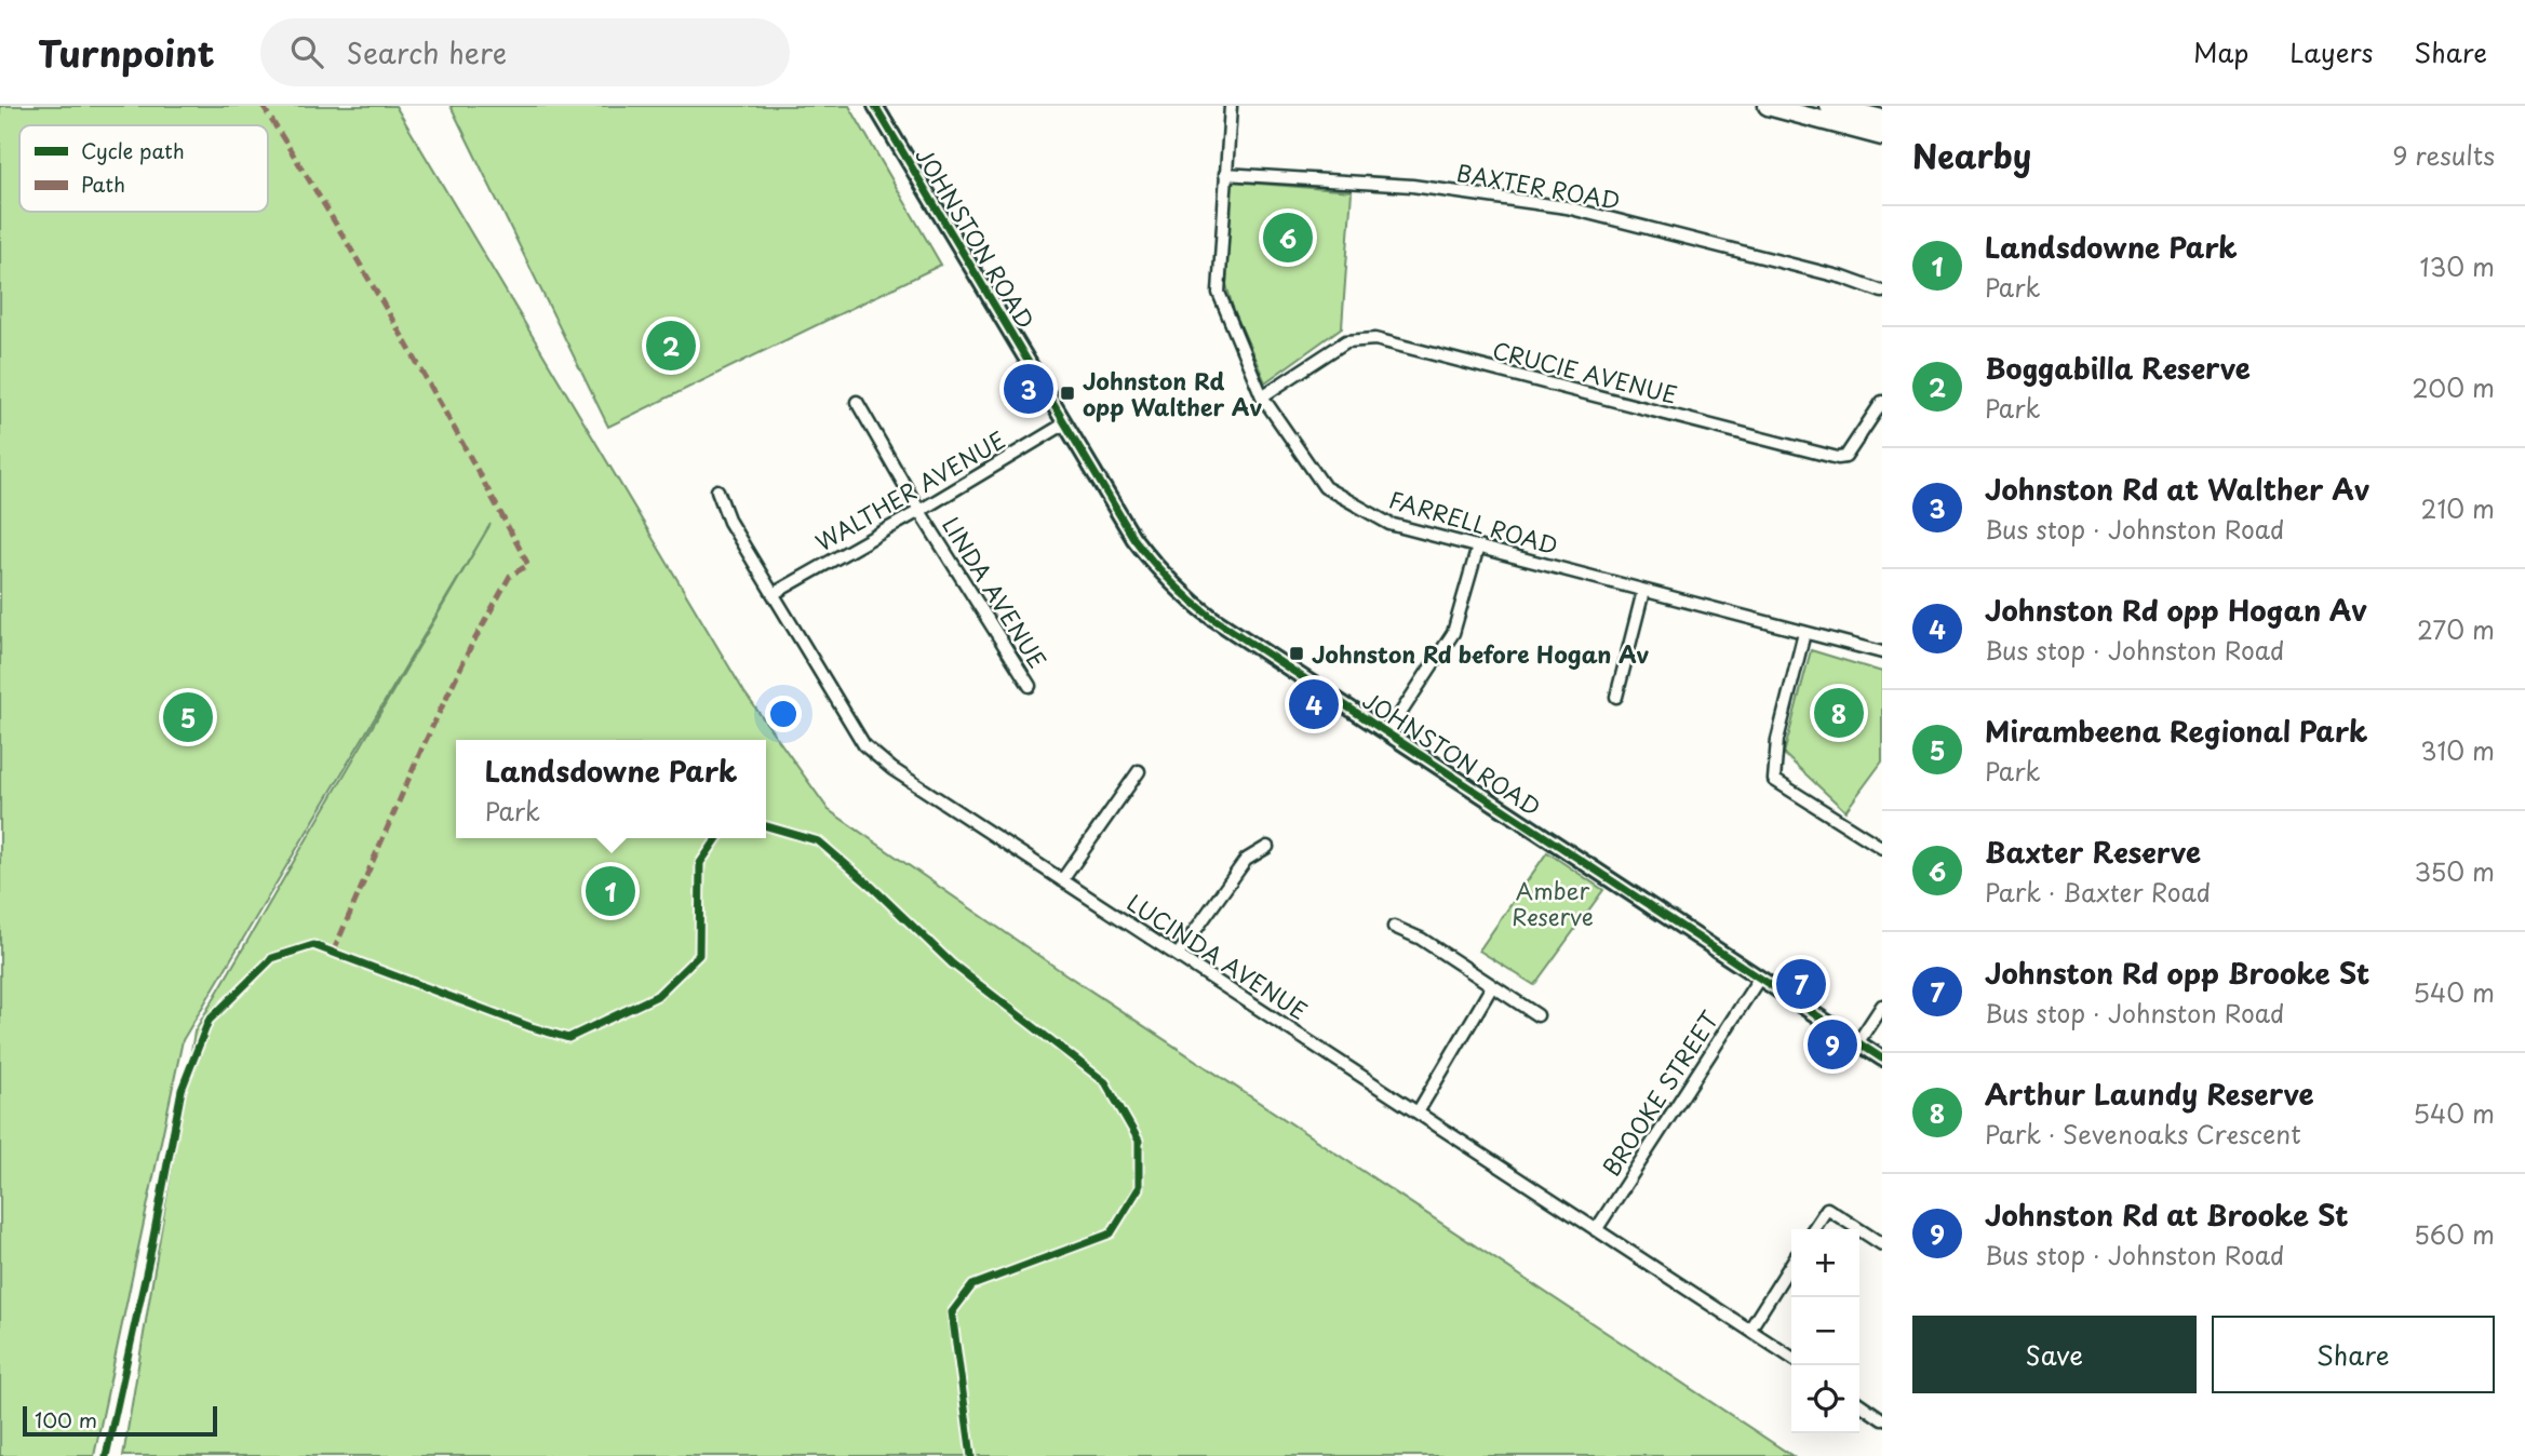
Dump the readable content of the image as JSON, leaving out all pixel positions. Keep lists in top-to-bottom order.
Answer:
{
  "streets": {
    "street": [
      "BAXTER ROAD",
      "JOHNSTON ROAD",
      "CRUCIE AVENUE",
      "WALTHER AVENUE",
      "FARRELL ROAD",
      "LINDA AVENUE",
      "LUCINDA AVENUE",
      "BROOKE STREET"
    ]
  },
  "crossings": [
    ["BAXTER ROAD", "FARRELL ROAD"],
    ["JOHNSTON ROAD", "WALTHER AVENUE"],
    ["JOHNSTON ROAD", "BROOKE STREET"],
    ["CRUCIE AVENUE", "FARRELL ROAD"],
    ["WALTHER AVENUE", "LINDA AVENUE"],
    ["WALTHER AVENUE", "LUCINDA AVENUE"],
    ["LUCINDA AVENUE", "BROOKE STREET"]
  ],
  "parks": ["Amber Reserve"],
  "places": {
    "transit": ["Johnston Rd opp Walther Av", "Johnston Rd before Hogan Av"]
  },
  "legend": ["Cycle path", "Path"],
  "scale_bar": "100 m",
  "page": {
    "header": "Turnpoint",
    "search": "Search here",
    "nav": ["Map", "Layers", "Share"],
    "heading": ["Nearby", "9 results"],
    "list": [
      {
        "mark": "1",
        "name": "Landsdowne Park",
        "note": "Park",
        "value": "130 m"
      },
      {
        "mark": "2",
        "name": "Boggabilla Reserve",
        "note": "Park",
        "value": "200 m"
      },
      {
        "mark": "3",
        "name": "Johnston Rd at Walther Av",
        "note": "Bus stop · Johnston Road",
        "value": "210 m"
      },
      {
        "mark": "4",
        "name": "Johnston Rd opp Hogan Av",
        "note": "Bus stop · Johnston Road",
        "value": "270 m"
      },
      {
        "mark": "5",
        "name": "Mirambeena Regional Park",
        "note": "Park",
        "value": "310 m"
      },
      {
        "mark": "6",
        "name": "Baxter Reserve",
        "note": "Park · Baxter Road",
        "value": "350 m"
      },
      {
        "mark": "7",
        "name": "Johnston Rd opp Brooke St",
        "note": "Bus stop · Johnston Road",
        "value": "540 m"
      },
      {
        "mark": "8",
        "name": "Arthur Laundy Reserve",
        "note": "Park · Sevenoaks Crescent",
        "value": "540 m"
      },
      {
        "mark": "9",
        "name": "Johnston Rd at Brooke St",
        "note": "Bus stop · Johnston Road",
        "value": "560 m"
      }
    ],
    "pins": [
      "6",
      "2",
      "3",
      "4",
      "8",
      "5",
      "1",
      "7",
      "9"
    ],
    "popup": ["Landsdowne Park", "Park"],
    "map_buttons": ["+", "−"],
    "buttons": ["Save", "Share"],
    "scale": "100 m"
  }
}
